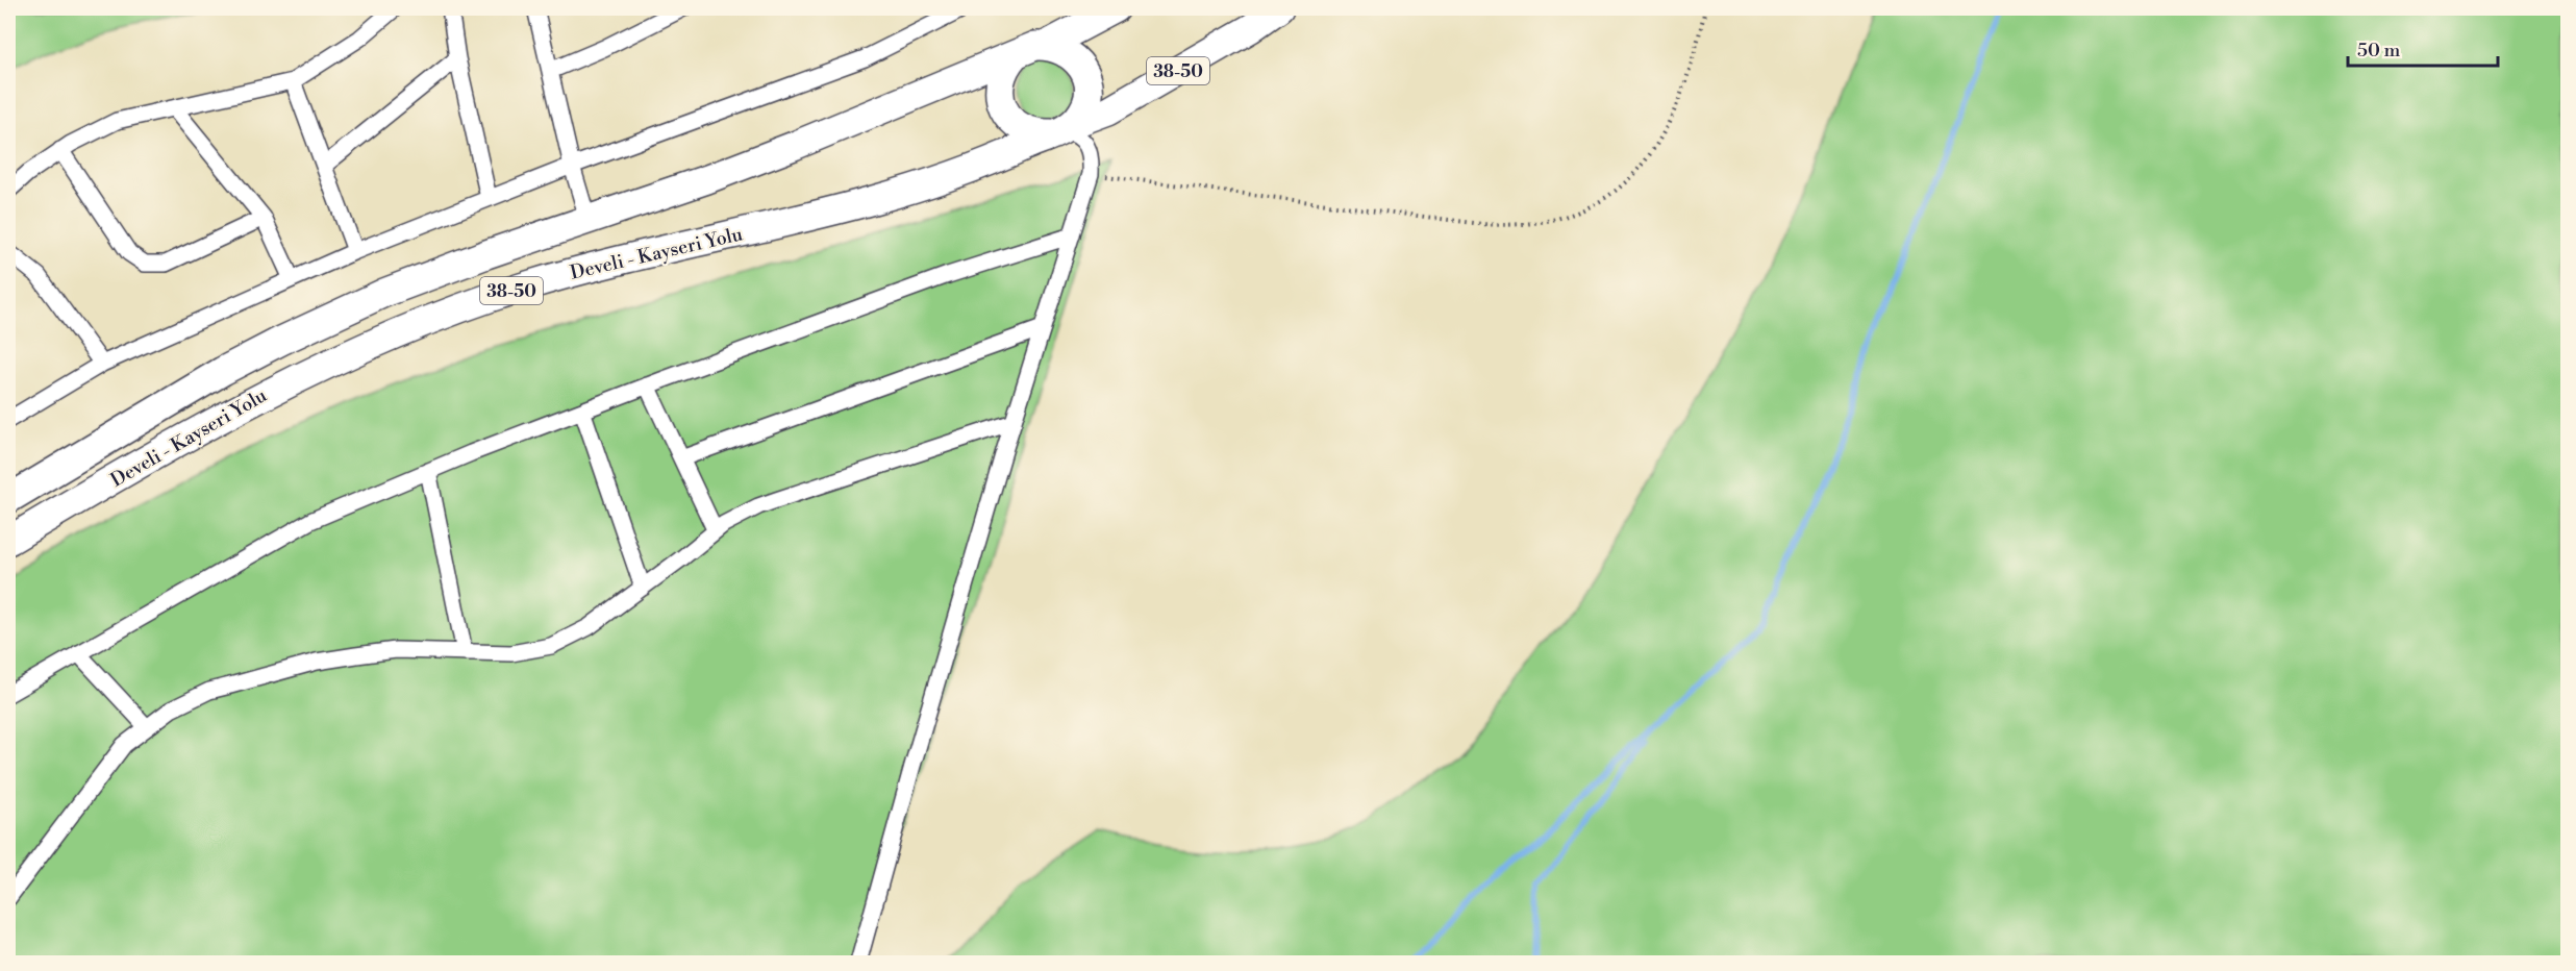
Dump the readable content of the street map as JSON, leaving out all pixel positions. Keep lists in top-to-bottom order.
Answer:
{
  "streets": {
    "highway": ["38-50", "Develi - Kayseri Yolu"]
  },
  "crossings": [
    ["38-50", "Develi - Kayseri Yolu"]
  ],
  "scale_bar": "50 m"
}
